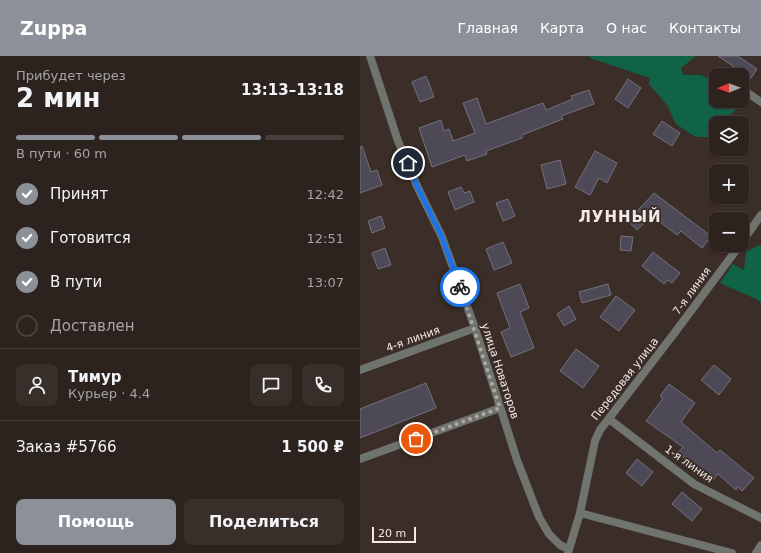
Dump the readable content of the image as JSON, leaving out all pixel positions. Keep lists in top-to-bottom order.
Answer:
{
  "streets": {
    "street": [
      "7-я линия",
      "4-я линия",
      "улица Новаторов",
      "Передовая улица",
      "1-я линия"
    ]
  },
  "crossings": [
    ["7-я линия", "Передовая улица"],
    ["4-я линия", "улица Новаторов"],
    ["улица Новаторов", "Передовая улица"],
    ["Передовая улица", "1-я линия"]
  ],
  "districts": ["ЛУННЫЙ"],
  "scale_bar": "20 m",
  "north": "left",
  "page": {
    "header": "Zuppa",
    "nav": [
      "Главная",
      "Карта",
      "О нас",
      "Контакты"
    ],
    "heading": ["2 мин", "Прибудет через", "13:13–13:18"],
    "panel": [
      "Тимур",
      "Курьер · 4.4",
      "Заказ #5766",
      "1 500 ₽"
    ],
    "map_buttons": ["+", "−"],
    "bar": "В пути · 60 m",
    "list": [
      ["Принят", "12:42"],
      ["Готовится", "12:51"],
      ["В пути", "13:07"],
      "Доставлен"
    ],
    "buttons": ["Помощь", "Поделиться"],
    "scale": "20 m"
  }
}
